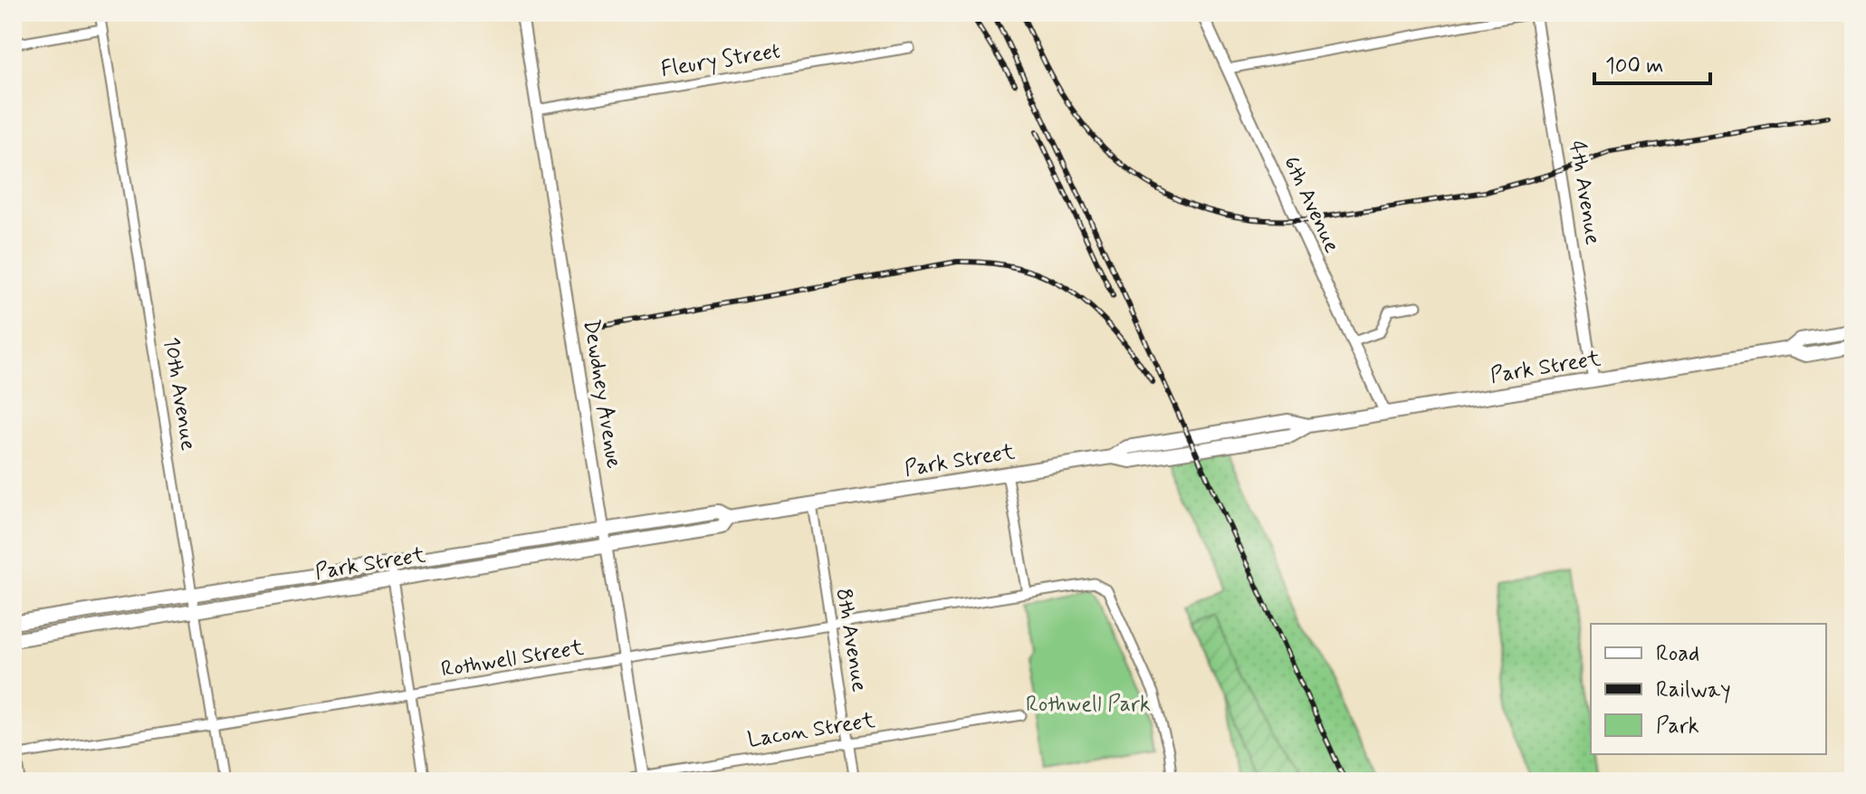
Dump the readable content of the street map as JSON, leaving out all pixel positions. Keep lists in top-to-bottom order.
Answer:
{
  "streets": {
    "main road": ["Park Street"],
    "street": [
      "Fleury Street",
      "4th Avenue",
      "6th Avenue",
      "10th Avenue",
      "Dewdney Avenue",
      "8th Avenue",
      "Rothwell Street",
      "Lacon Street"
    ]
  },
  "crossings": [
    ["Fleury Street", "Dewdney Avenue"],
    ["4th Avenue", "Park Street"],
    ["6th Avenue", "Park Street"],
    ["Park Street", "10th Avenue"],
    ["Park Street", "Dewdney Avenue"],
    ["Park Street", "8th Avenue"],
    ["10th Avenue", "Rothwell Street"],
    ["Dewdney Avenue", "Rothwell Street"],
    ["Dewdney Avenue", "Lacon Street"],
    ["8th Avenue", "Rothwell Street"],
    ["8th Avenue", "Lacon Street"]
  ],
  "parks": ["Rothwell Park"],
  "legend": ["Road", "Railway", "Park"],
  "scale_bar": "100 m"
}
